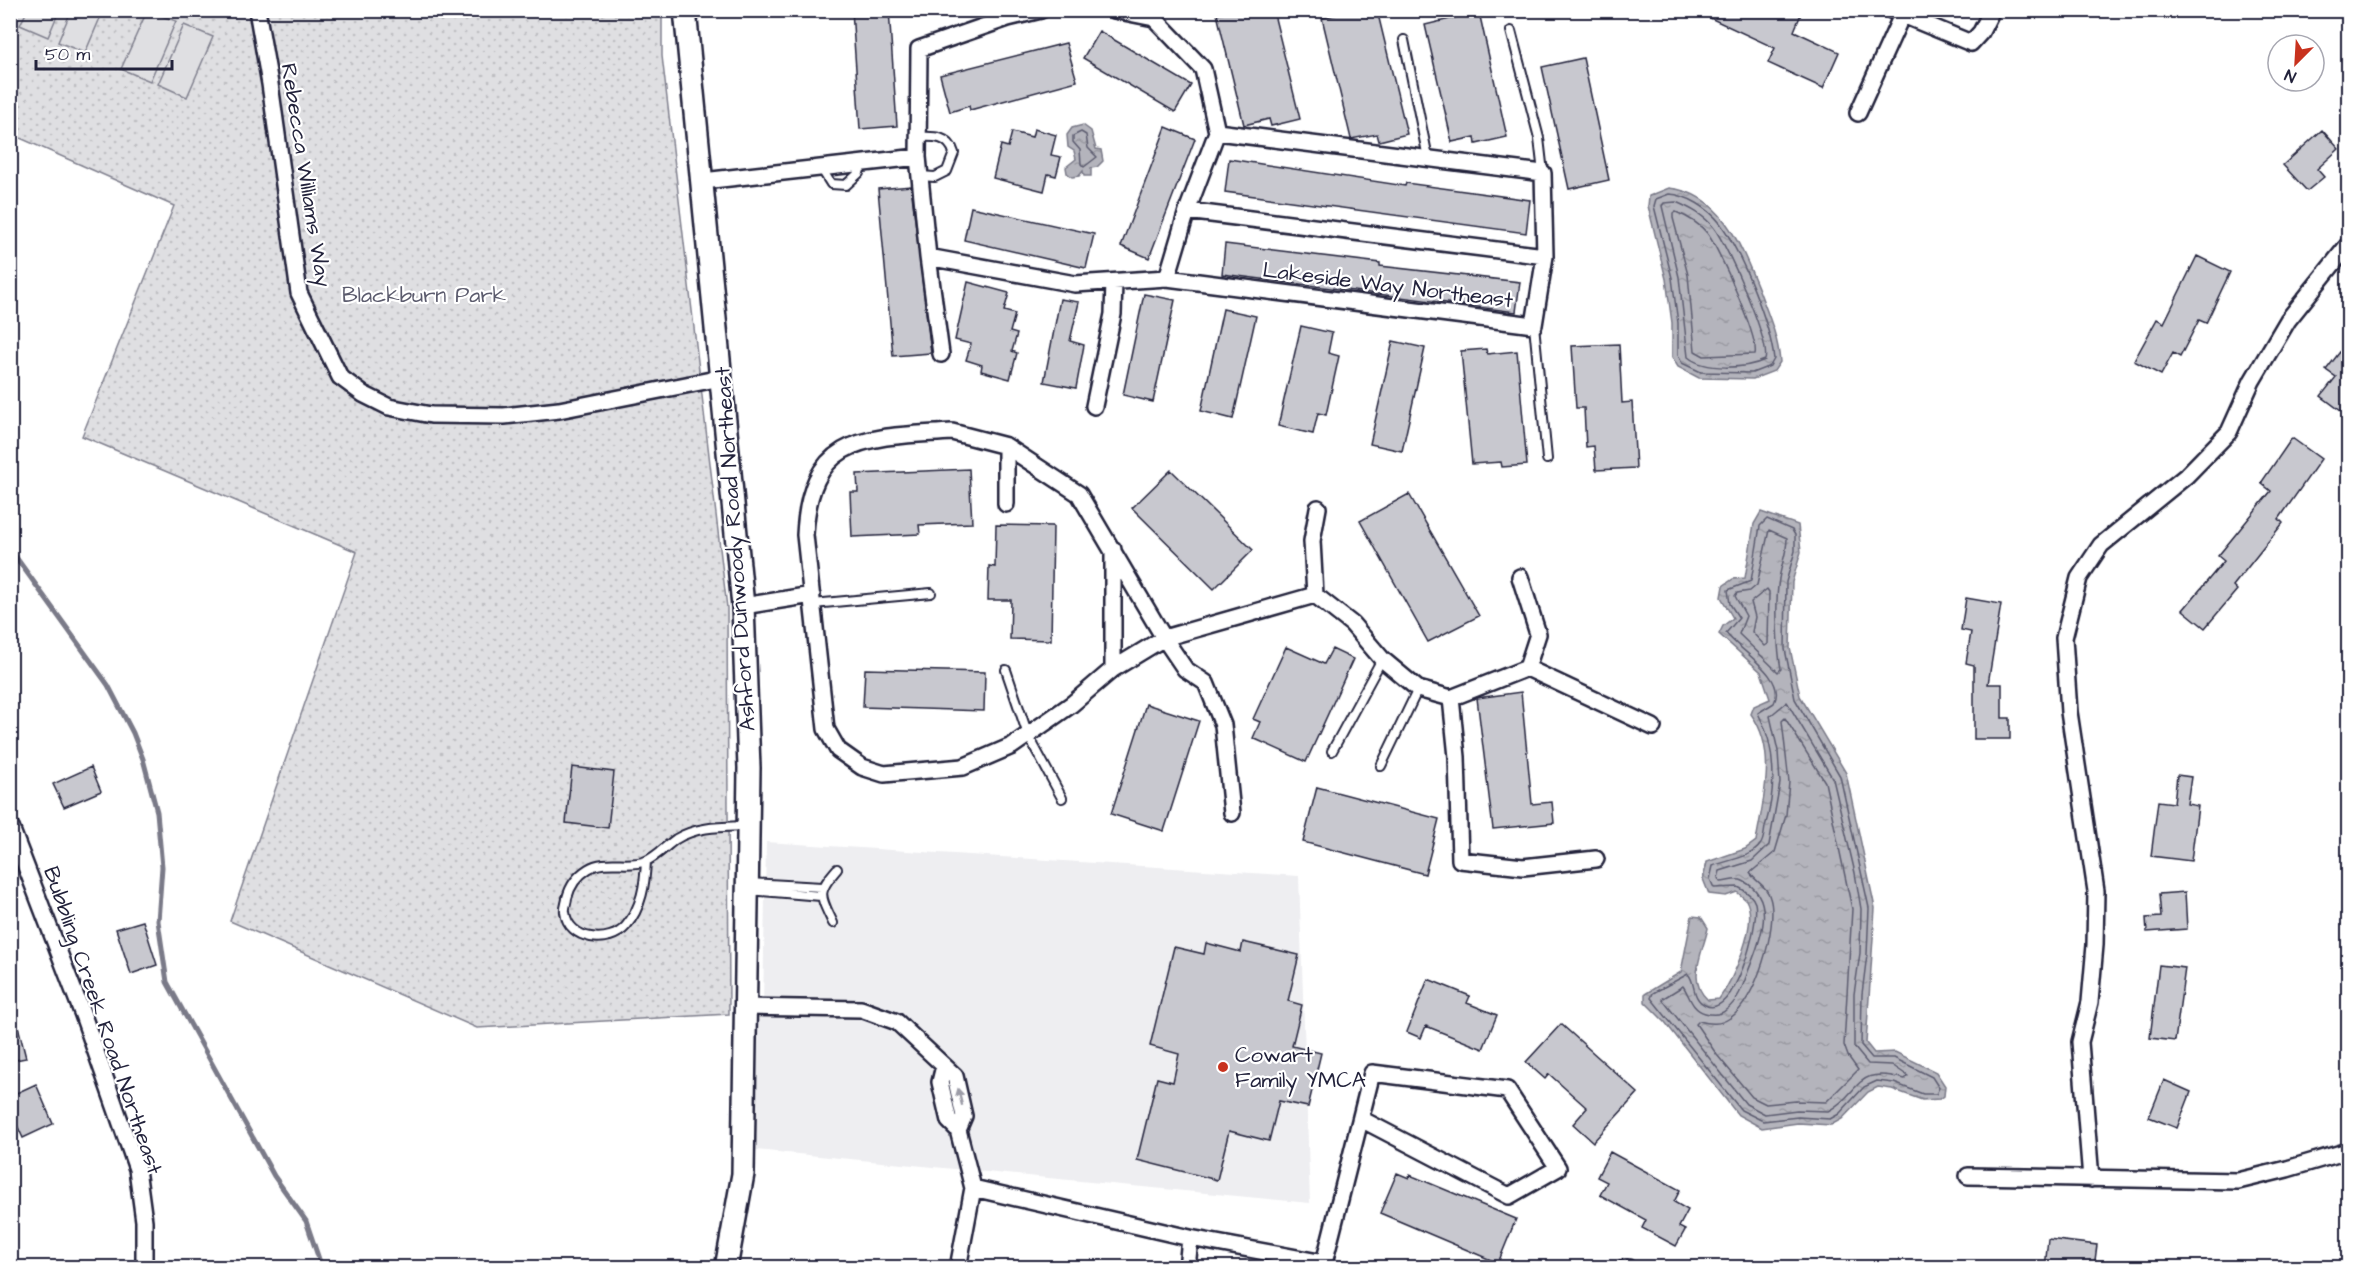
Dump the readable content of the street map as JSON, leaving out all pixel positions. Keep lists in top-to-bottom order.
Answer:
{
  "streets": {
    "main road": ["Ashford Dunwoody Road Northeast"],
    "street": ["Rebecca Williams Way", "Lakeside Way Northeast", "Bubbling Creek Road Northeast"]
  },
  "crossings": [
    ["Rebecca Williams Way", "Ashford Dunwoody Road Northeast"]
  ],
  "parks": ["Blackburn Park"],
  "places": ["Cowart Family YMCA"],
  "scale_bar": "50 m",
  "north": "bottom left"
}
